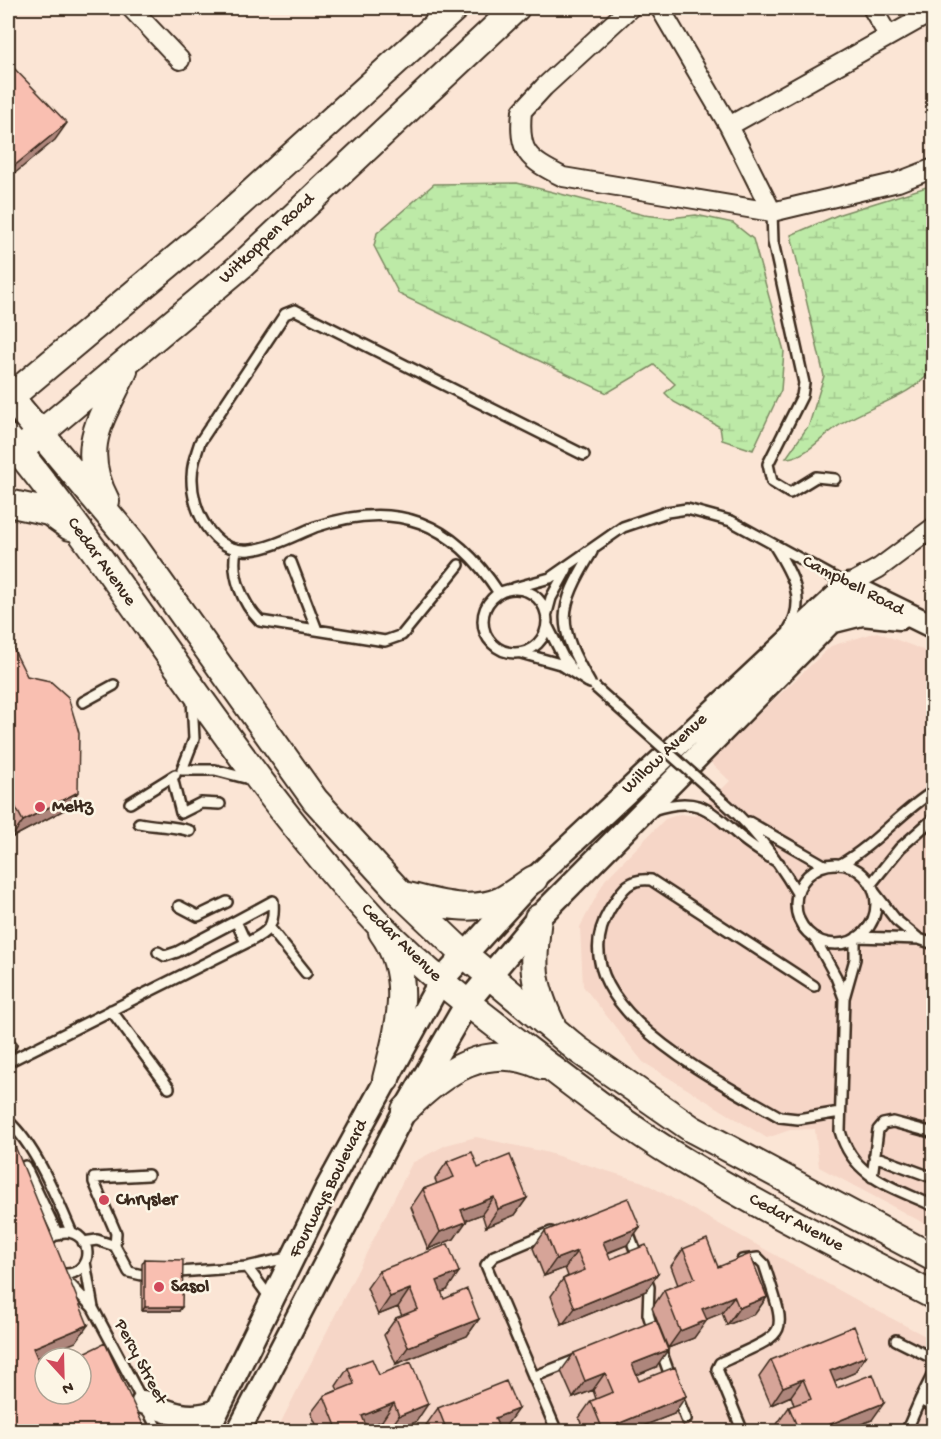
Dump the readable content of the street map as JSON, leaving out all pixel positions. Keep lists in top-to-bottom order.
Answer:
{
  "streets": {
    "main road": ["Witkoppen Road", "Cedar Avenue"],
    "street": ["Campbell Road", "Willow Avenue", "Fourways Boulevard"],
    "lane": ["Percy Street"]
  },
  "crossings": [
    ["Witkoppen Road", "Cedar Avenue"],
    ["Cedar Avenue", "Willow Avenue"],
    ["Cedar Avenue", "Fourways Boulevard"],
    ["Campbell Road", "Willow Avenue"],
    ["Willow Avenue", "Fourways Boulevard"]
  ],
  "places": ["Meltz", "Chrysler", "Sasol"],
  "north": "bottom"
}
